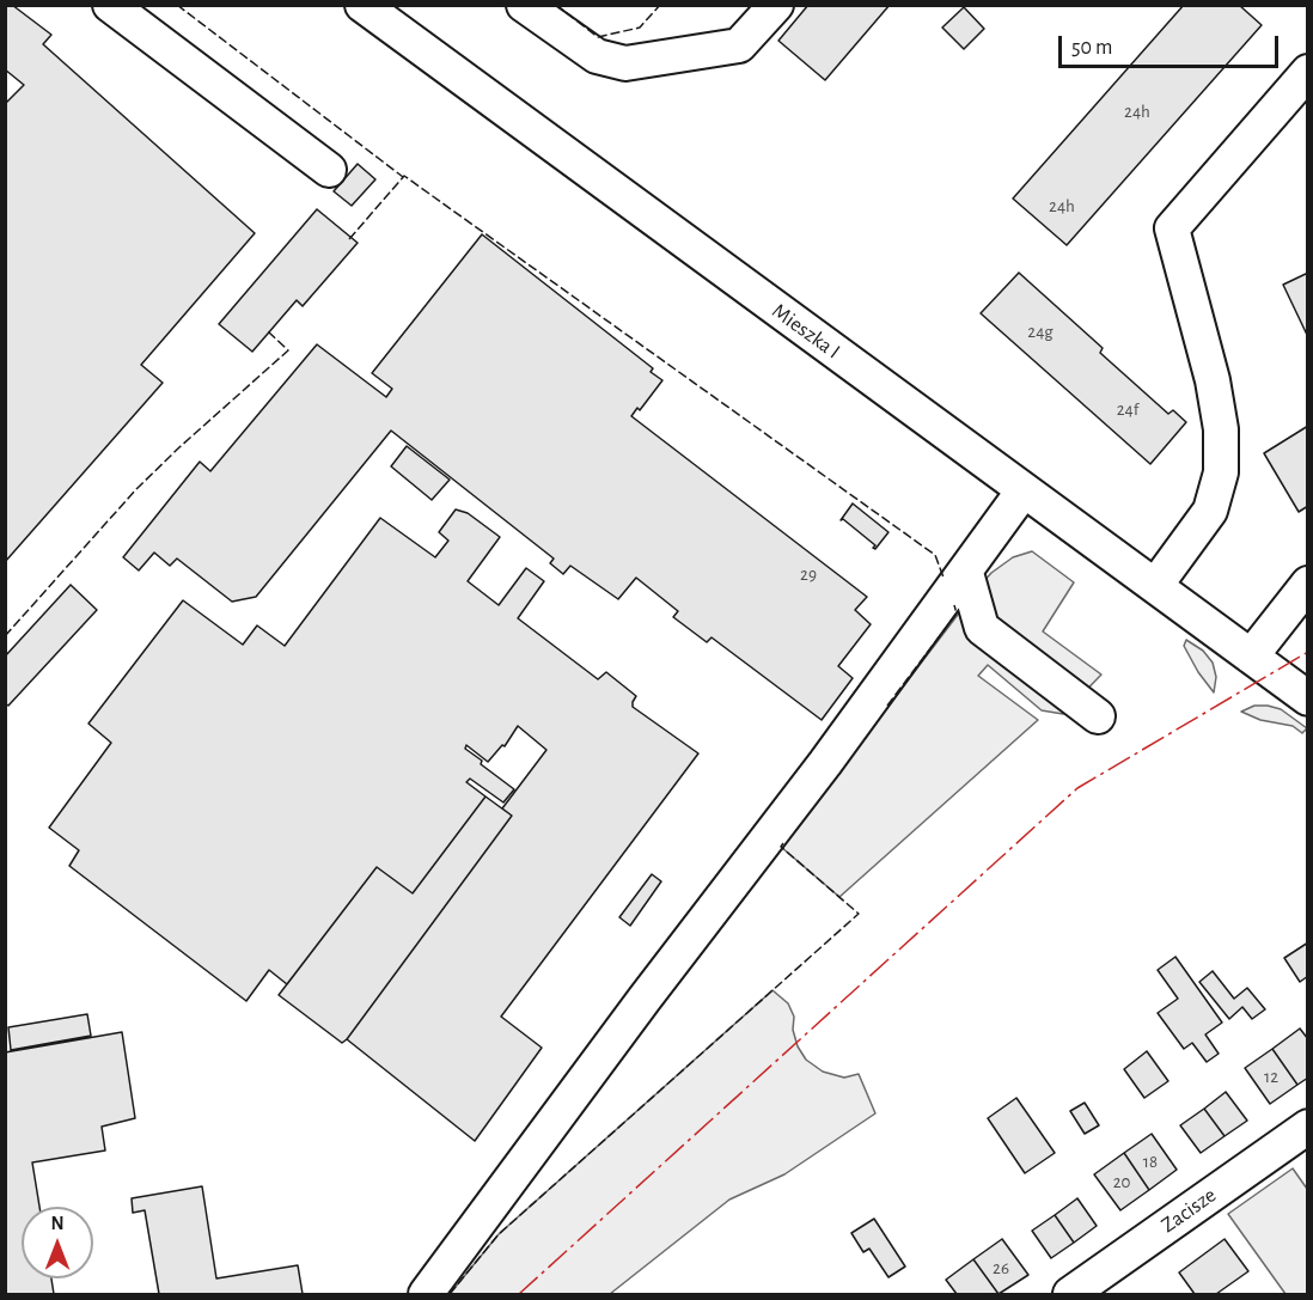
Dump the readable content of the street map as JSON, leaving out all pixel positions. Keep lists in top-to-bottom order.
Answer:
{
  "streets": {
    "street": ["Mieszka I", "Zacisze"]
  },
  "house_numbers": [
    "24h",
    "24h",
    "24g",
    "24f",
    "29",
    "12",
    "18",
    "20",
    "26"
  ],
  "scale_bar": "50 m",
  "north": "top"
}
